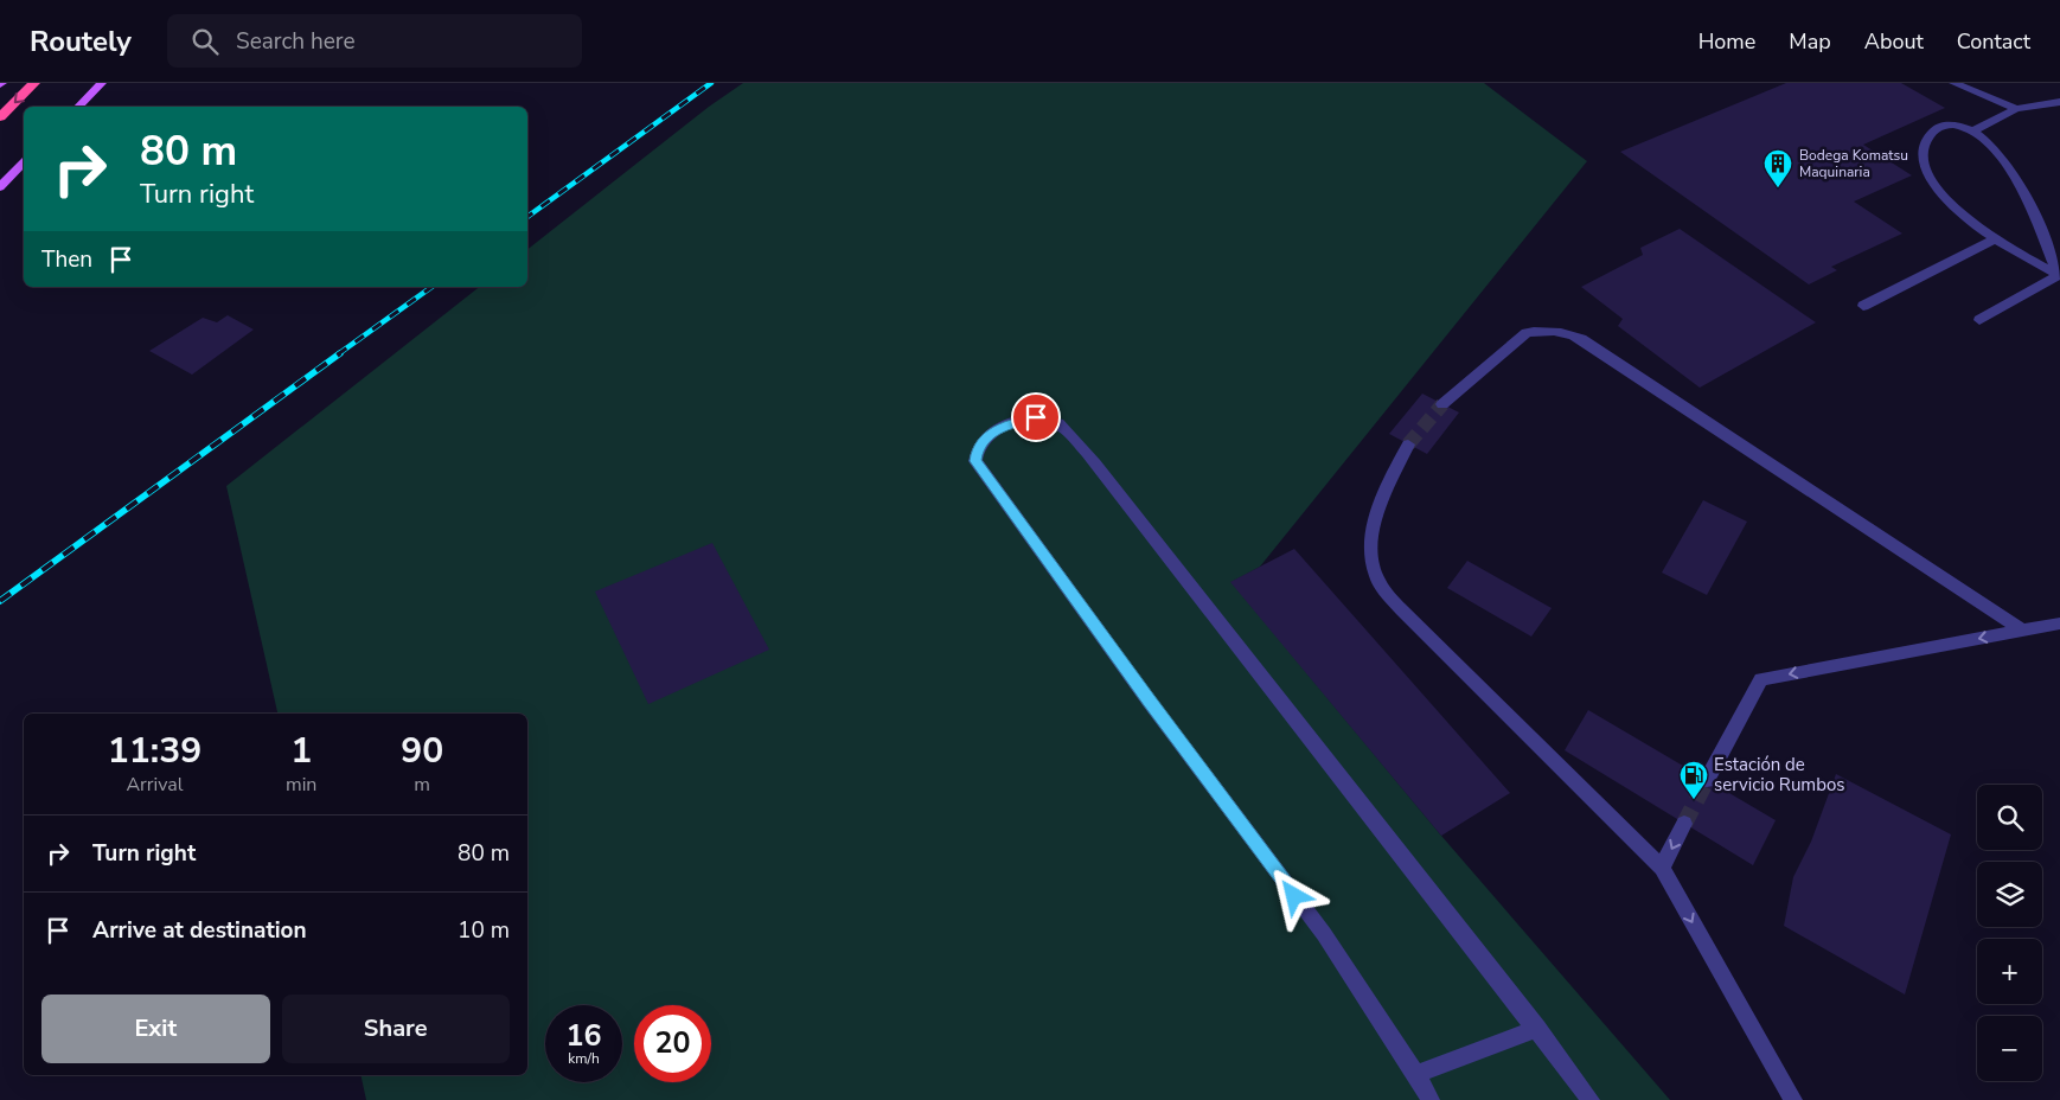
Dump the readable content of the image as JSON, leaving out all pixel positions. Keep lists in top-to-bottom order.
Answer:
{
  "places": {
    "building": ["Bodega Komatsu Maquinaria"],
    "fuel station": ["Estación de servicio Rumbos"]
  },
  "page": {
    "header": "Routely",
    "search": "Search here",
    "nav": [
      "Home",
      "Map",
      "About",
      "Contact"
    ],
    "turn": ["80 m", "Turn right"],
    "then": "Then",
    "eta": [
      "11:39",
      "Arrival",
      "1",
      "min",
      "90",
      "m"
    ],
    "map_buttons": ["+", "−"],
    "list": [
      {
        "name": "Turn right",
        "value": "80 m"
      },
      {
        "name": "Arrive at destination",
        "value": "10 m"
      }
    ],
    "buttons": ["Exit", "Share"],
    "speed": "16 km/h",
    "limit": "20"
  }
}
